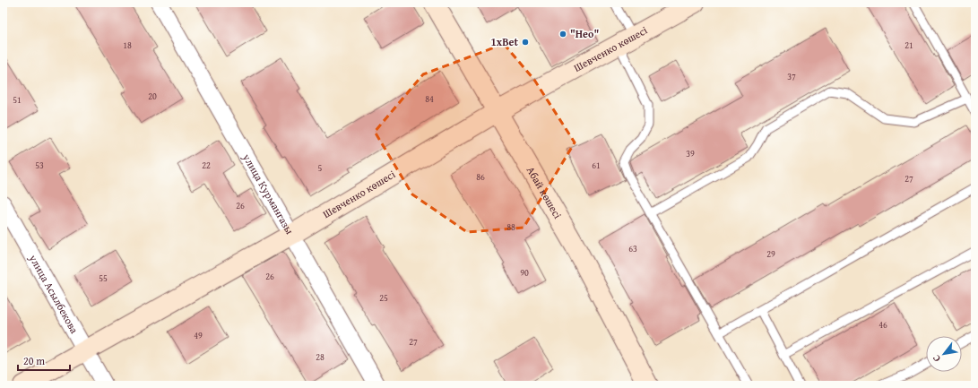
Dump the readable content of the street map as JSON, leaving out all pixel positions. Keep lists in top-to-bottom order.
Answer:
{
  "streets": {
    "street": [
      "Шевченко көшесі",
      "Абай көшесі",
      "улица Курмангазы",
      "улица Асылбекова"
    ]
  },
  "crossings": [
    ["Шевченко көшесі", "Абай көшесі"],
    ["Шевченко көшесі", "улица Курмангазы"],
    ["Шевченко көшесі", "улица Асылбекова"]
  ],
  "places": ["\"Нео\"", "1xBet"],
  "house_numbers": [
    "18",
    "21",
    "37",
    "20",
    "84",
    "51",
    "39",
    "53",
    "22",
    "61",
    "5",
    "86",
    "27",
    "26",
    "88",
    "63",
    "29",
    "90",
    "26",
    "55",
    "25",
    "46",
    "49",
    "27",
    "28"
  ],
  "scale_bar": "20 m",
  "north": "bottom left"
}
